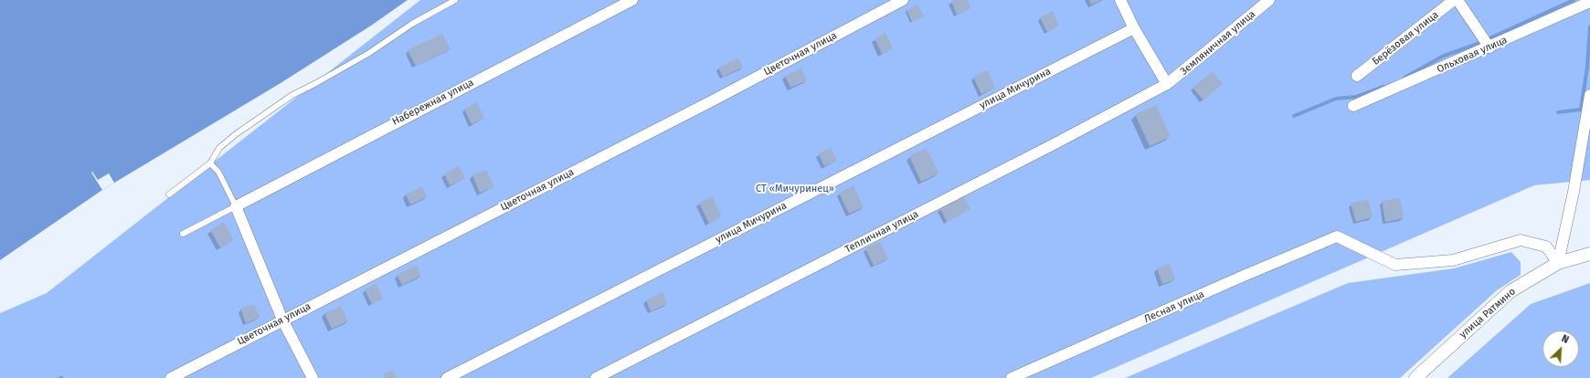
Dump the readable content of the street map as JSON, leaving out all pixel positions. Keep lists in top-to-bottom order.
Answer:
{
  "streets": {
    "street": [
      "Берёзовая улица",
      "Земляничная улица",
      "Цветочная улица",
      "Ольховая улица",
      "улица Мичурина",
      "Набережная улица",
      "Тепличная улица",
      "Лесная улица",
      "улица Ратмино"
    ]
  },
  "crossings": [
    ["Земляничная улица", "Тепличная улица"],
    ["Лесная улица", "улица Ратмино"]
  ],
  "parks": ["СТ «Мичуринец»"],
  "north": "top right"
}
